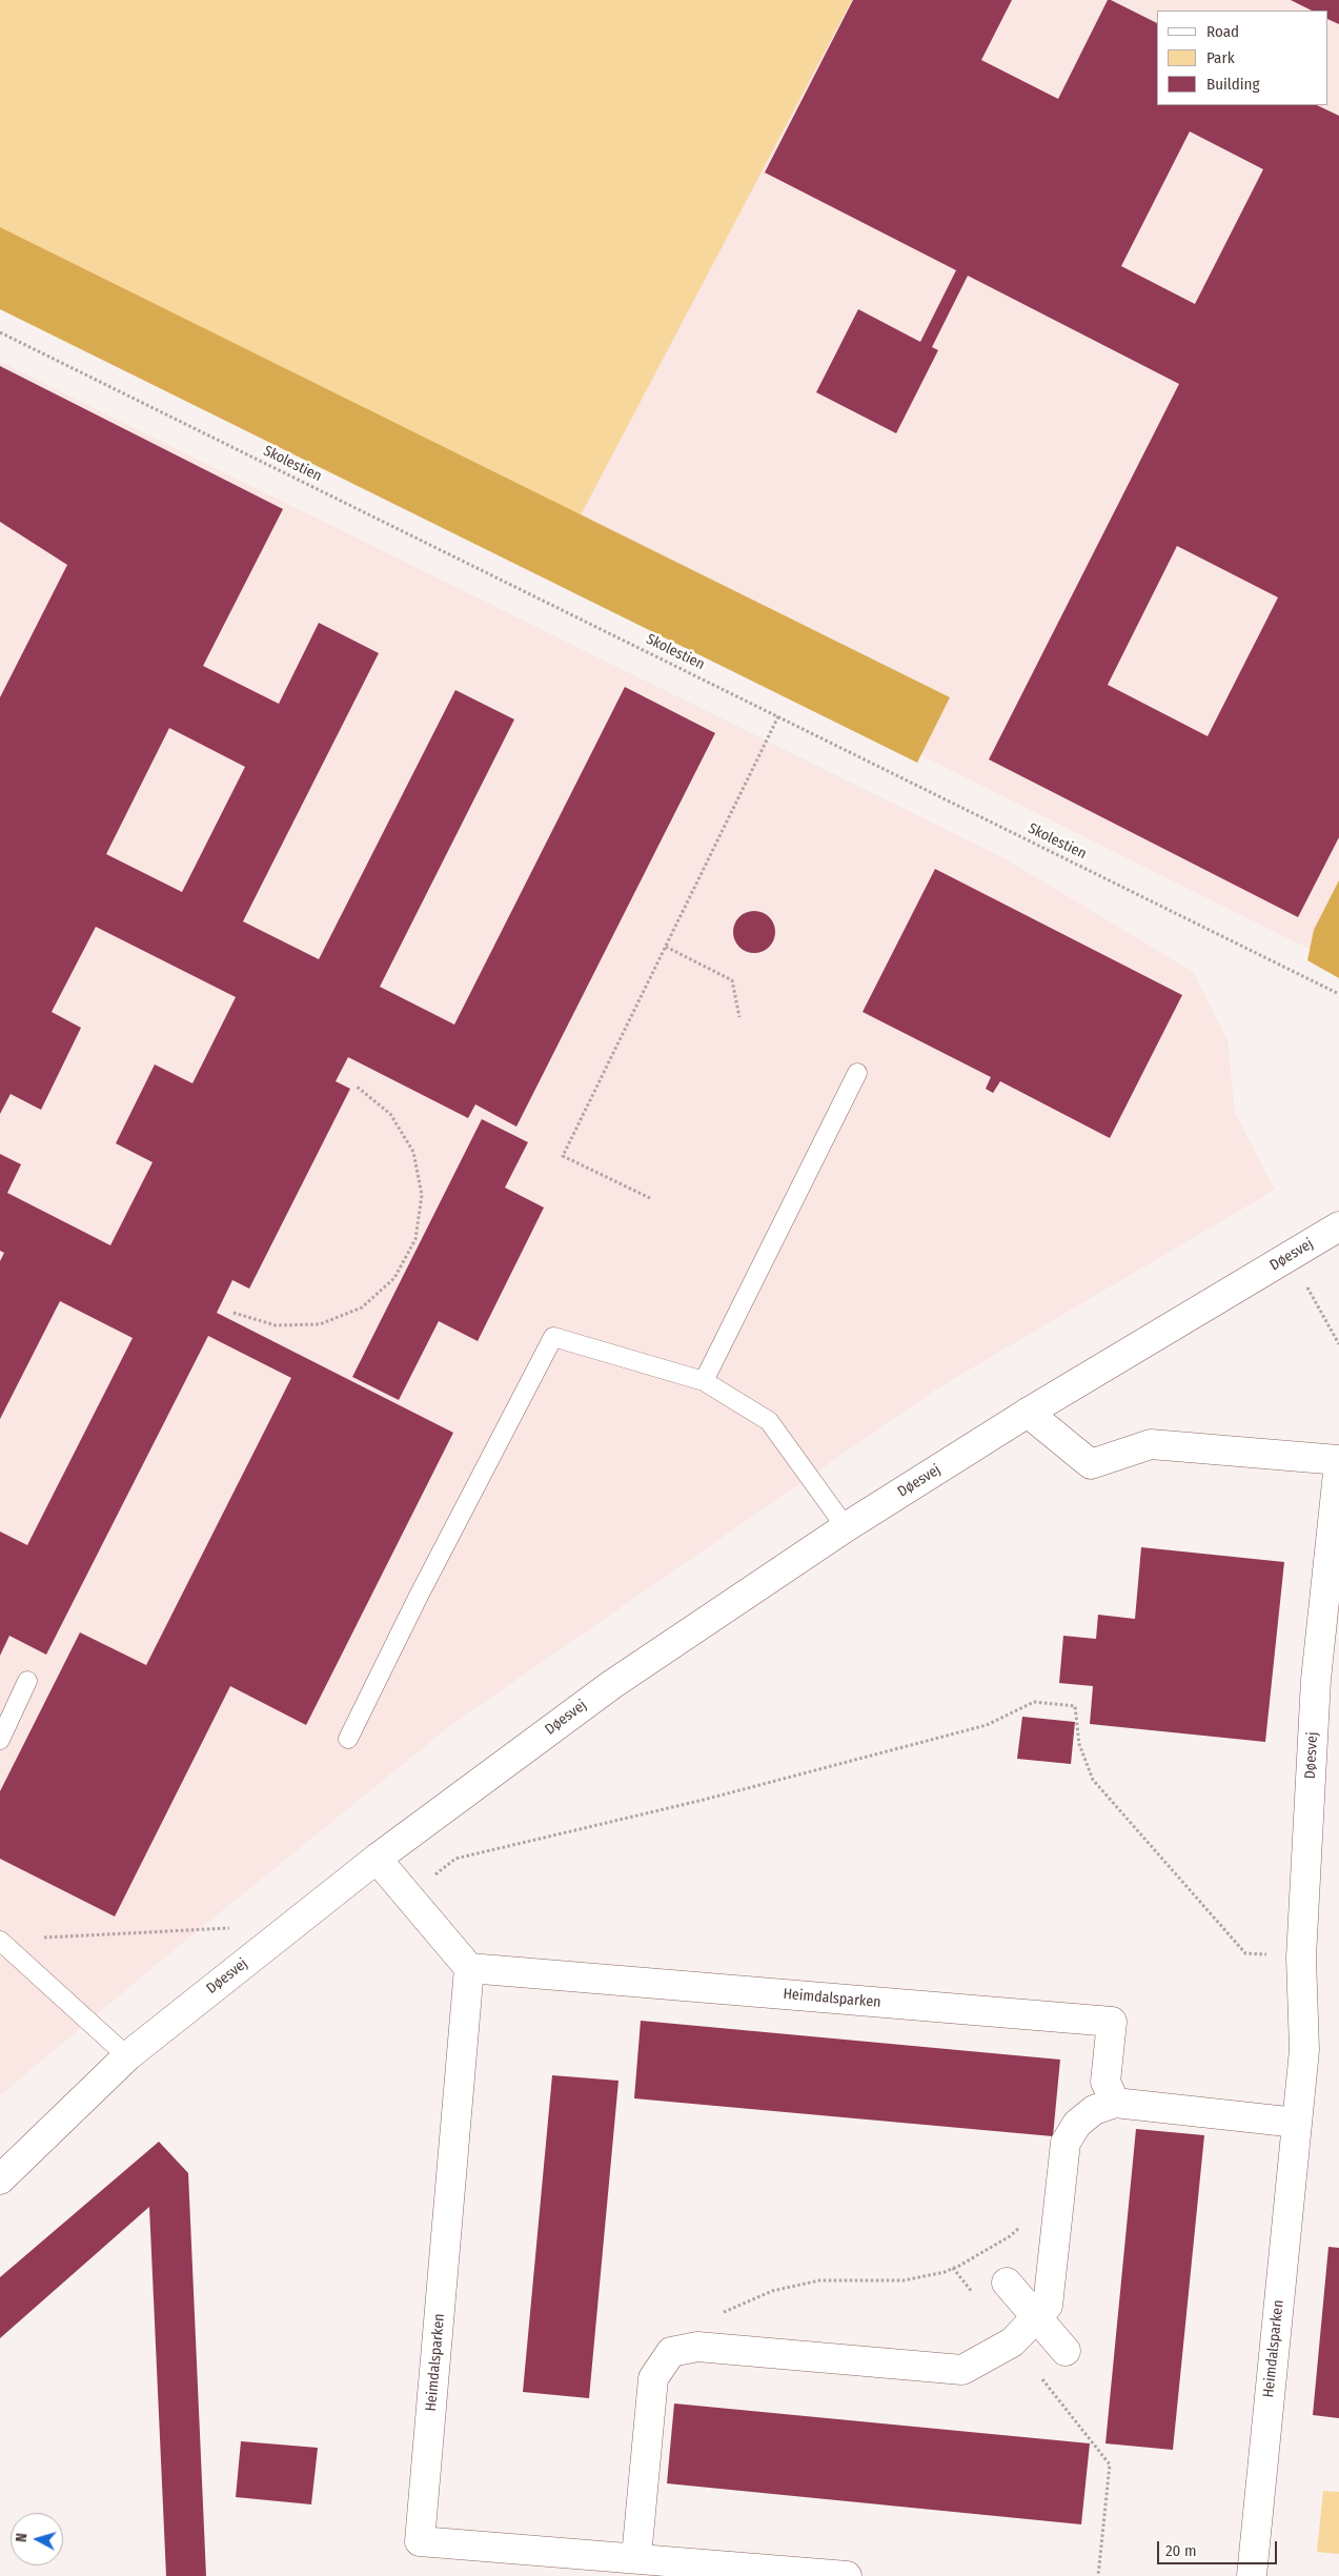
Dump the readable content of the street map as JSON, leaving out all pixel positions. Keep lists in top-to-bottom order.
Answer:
{
  "streets": {
    "street": ["Døesvej", "Heimdalsparken"],
    "path": ["Skolestien"]
  },
  "crossings": [
    ["Døesvej", "Heimdalsparken"]
  ],
  "legend": ["Road", "Park", "Building"],
  "scale_bar": "20 m",
  "north": "left"
}
